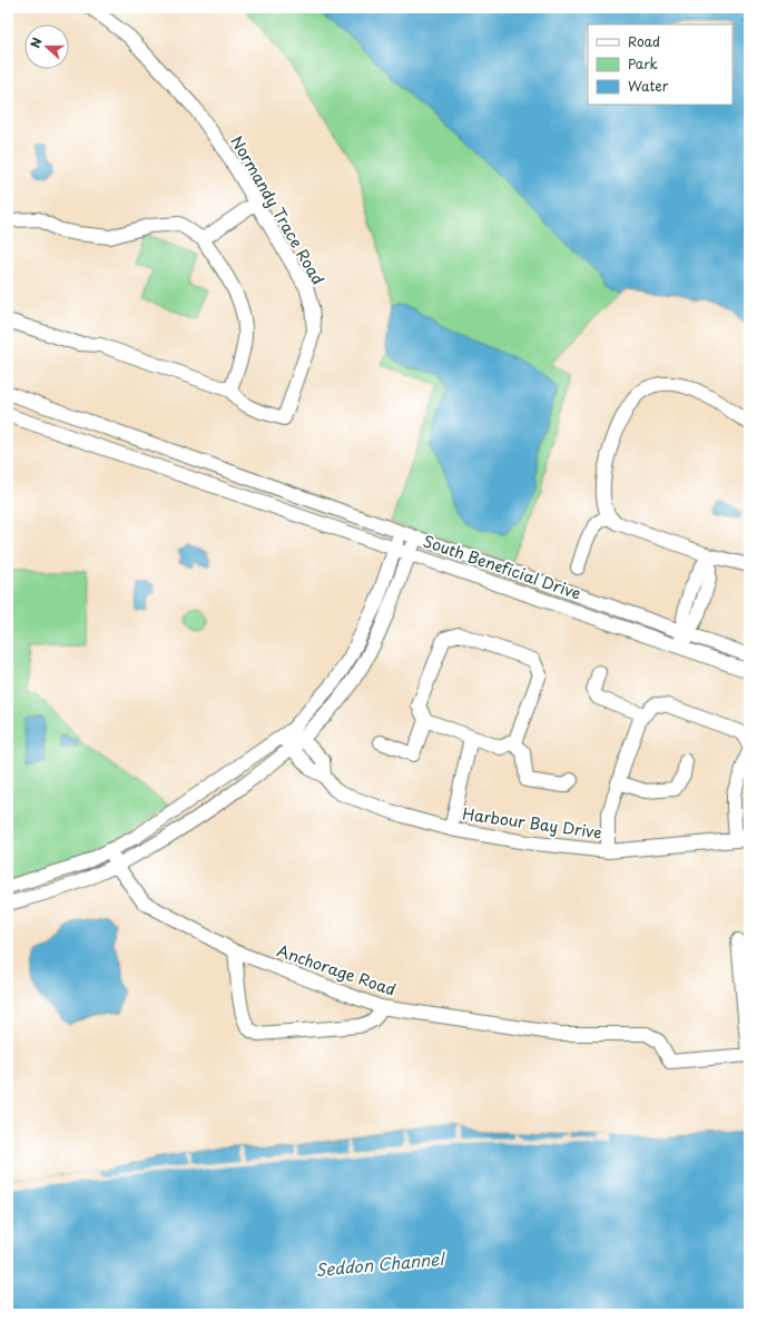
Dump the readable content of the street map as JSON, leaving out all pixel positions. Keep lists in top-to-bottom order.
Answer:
{
  "streets": {
    "street": [
      "Normandy Trace Road",
      "South Beneficial Drive",
      "Harbour Bay Drive",
      "Anchorage Road"
    ]
  },
  "water": ["Seddon Channel"],
  "legend": ["Road", "Park", "Water"],
  "north": "left"
}
